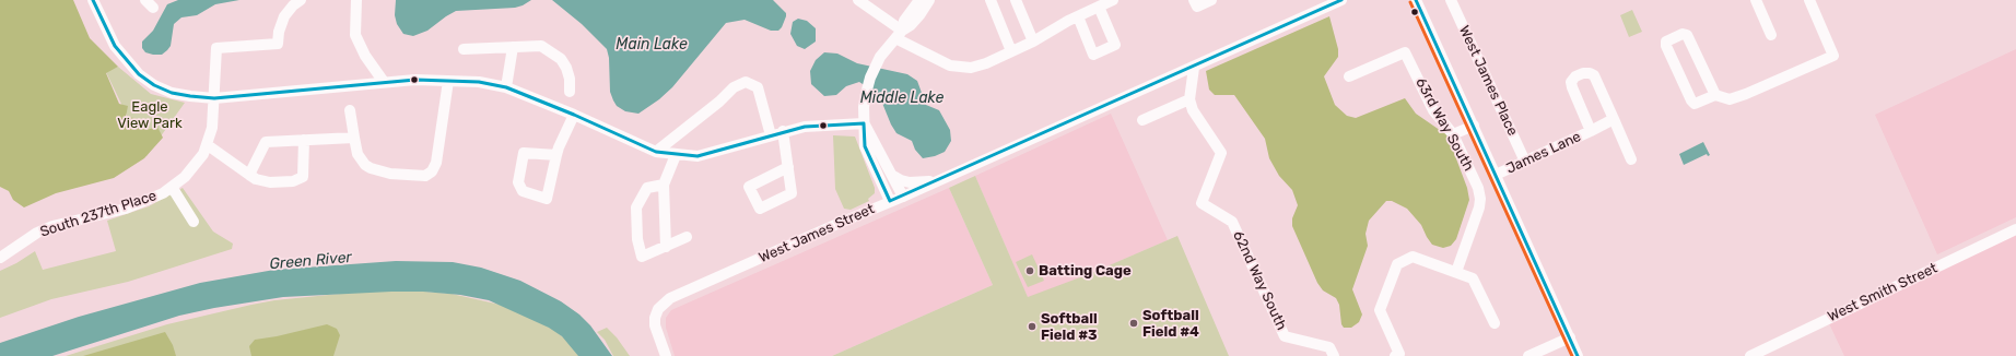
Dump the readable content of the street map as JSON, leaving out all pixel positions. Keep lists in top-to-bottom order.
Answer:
{
  "streets": {
    "street": [
      "West James Place",
      "63rd Way South",
      "James Lane",
      "South 237th Place",
      "West James Street",
      "62nd Way South",
      "West Smith Street"
    ]
  },
  "crossings": [
    ["West James Place", "James Lane"],
    ["West James Street", "62nd Way South"]
  ],
  "water": ["Main Lake", "Middle Lake", "Green River"],
  "parks": ["Eagle View Park"],
  "places": ["Batting Cage", "Softball Field #4", "Softball Field #3"]
}
